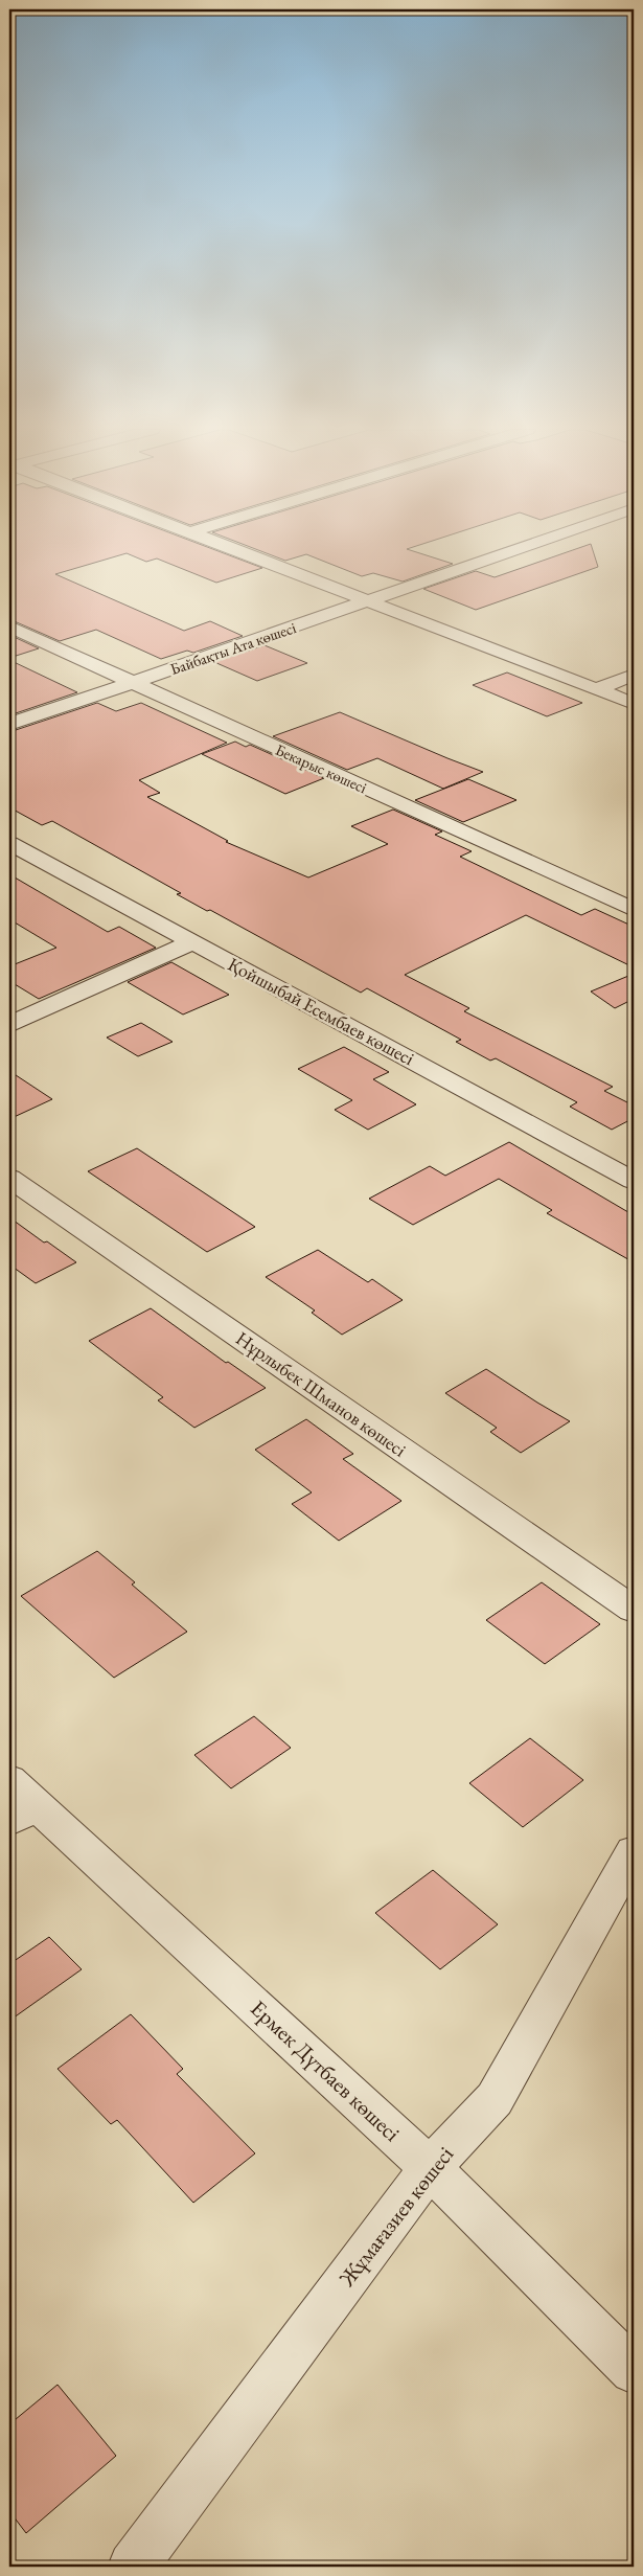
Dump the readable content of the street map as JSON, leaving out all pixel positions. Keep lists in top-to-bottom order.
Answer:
{
  "streets": {
    "street": [
      "Байбақты Ата көшесі",
      "Бекарыс көшесі",
      "Қойшыбай Есембаев көшесі",
      "Нұрлыбек Шманов көшесі",
      "Ермек Дүтбаев көшесi",
      "Жұмағазиев көшесі"
    ]
  },
  "crossings": [
    ["Байбақты Ата көшесі", "Бекарыс көшесі"],
    ["Ермек Дүтбаев көшесi", "Жұмағазиев көшесі"]
  ]
}
